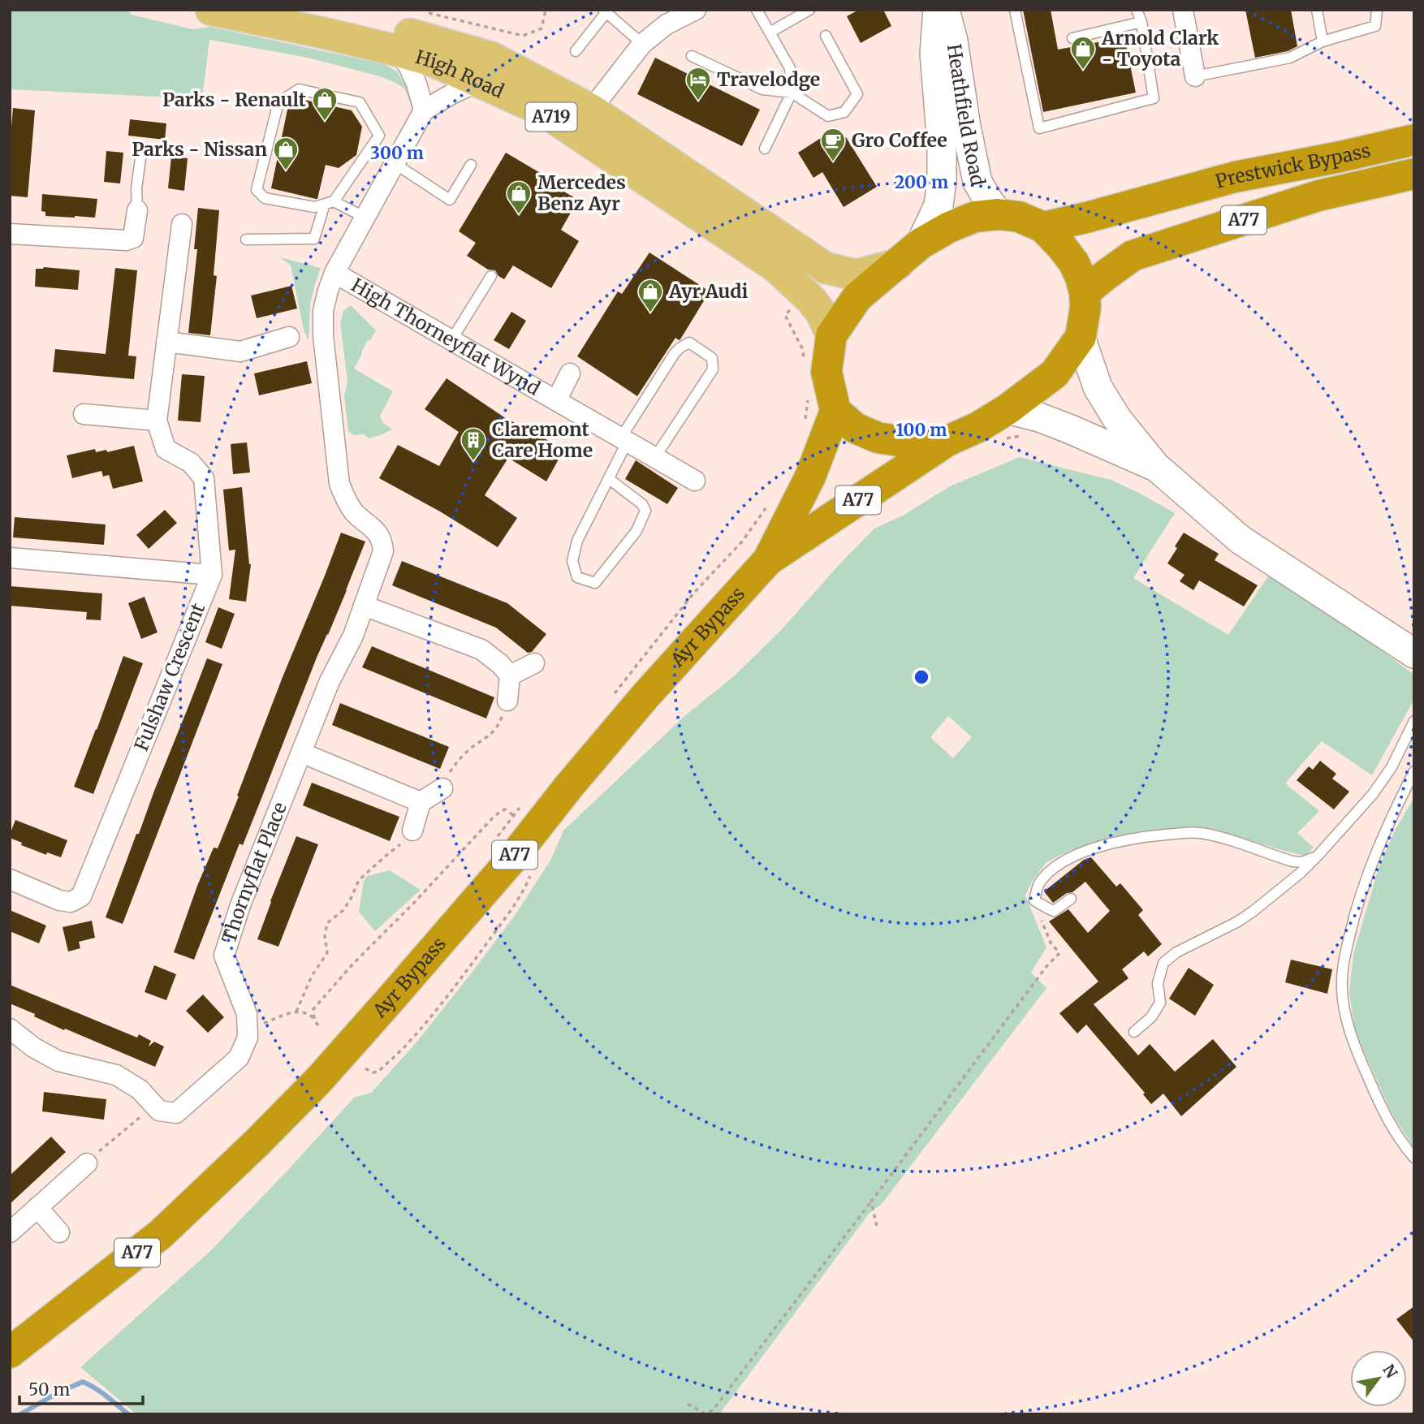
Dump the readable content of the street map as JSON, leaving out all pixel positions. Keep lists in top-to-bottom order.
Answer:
{
  "streets": {
    "highway": ["Prestwick Bypass", "A77", "Ayr Bypass"],
    "main road": ["High Road", "Heathfield Road", "A719"],
    "street": ["High Thorneyflat Wynd", "Fulshaw Crescent", "Thornyflat Place"]
  },
  "crossings": [
    ["High Road", "A77"],
    ["Heathfield Road", "A77"],
    ["Prestwick Bypass", "A77"],
    ["A77", "Ayr Bypass"],
    ["High Thorneyflat Wynd", "Thornyflat Place"]
  ],
  "places": {
    "shop": [
      "Arnold Clark - Toyota",
      "Parks - Renault",
      "Parks - Nissan",
      "Mercedes Benz Ayr",
      "Ayr Audi"
    ],
    "hotel": ["Travelodge"],
    "cafe": ["Gro Coffee"],
    "building": ["Claremont Care Home"]
  },
  "scale_bar": "50 m",
  "north": "top right",
  "rings": ["300 m", "200 m", "100 m"]
}
